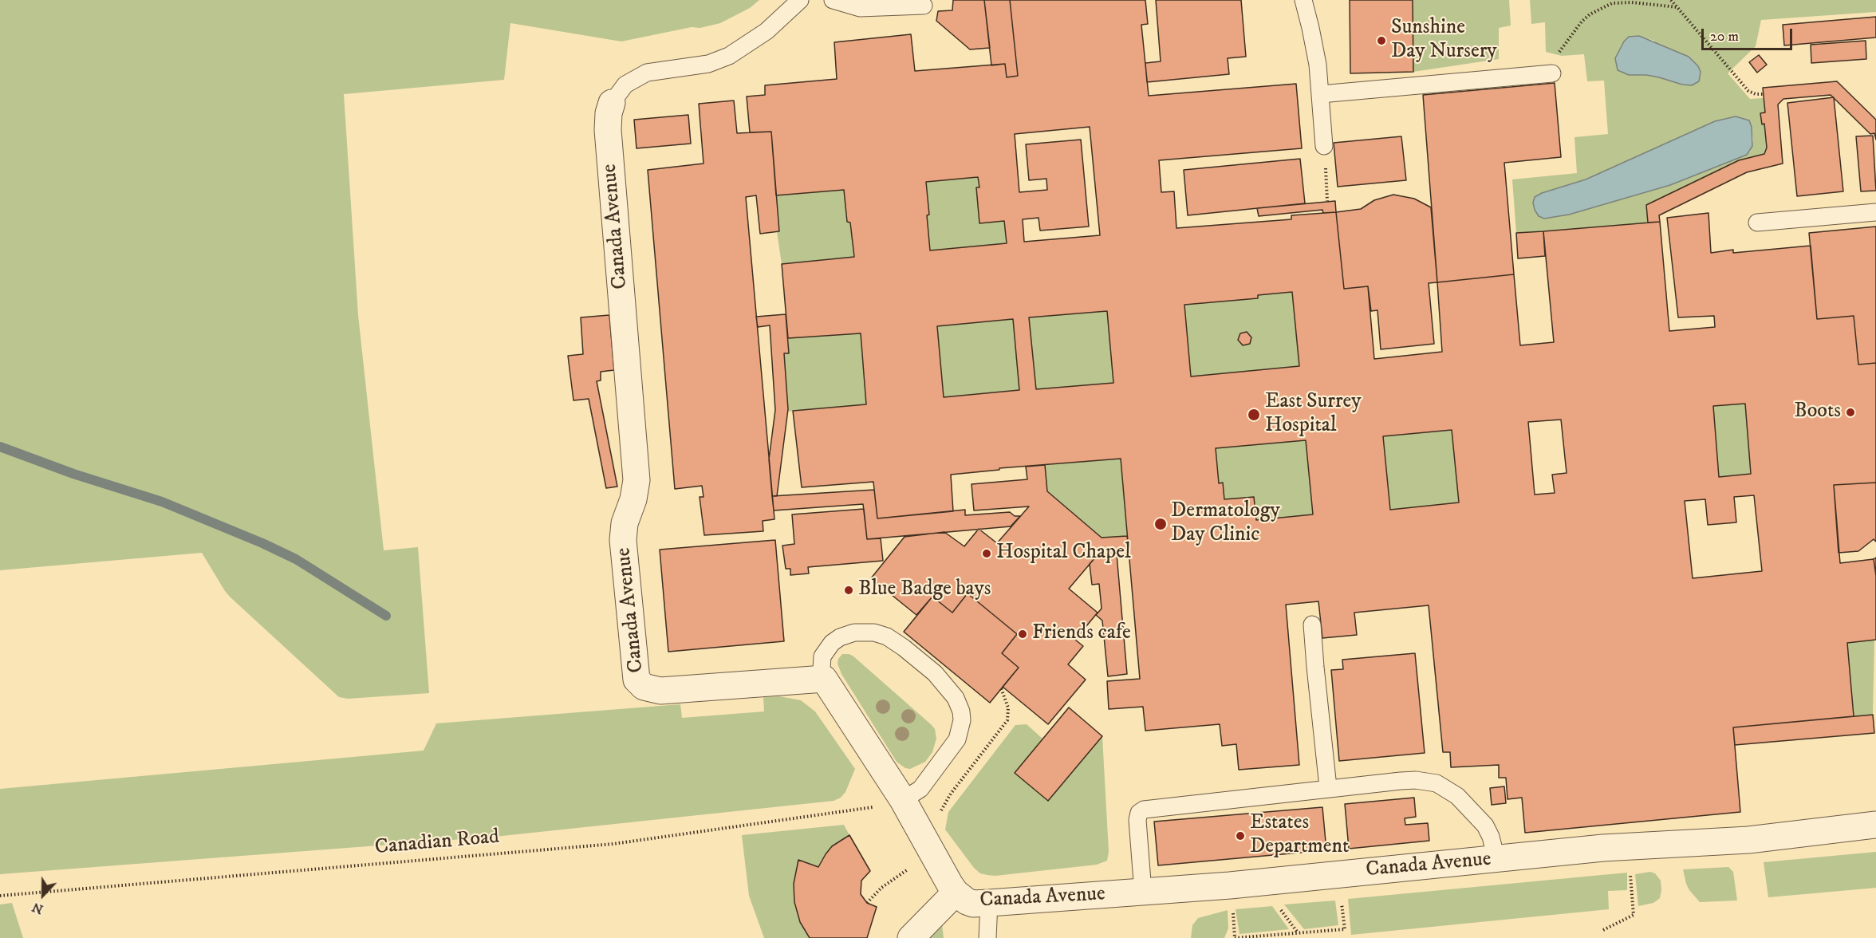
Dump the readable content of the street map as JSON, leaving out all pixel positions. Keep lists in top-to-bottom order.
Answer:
{
  "streets": {
    "street": ["Canada Avenue"],
    "path": ["Canadian Road"]
  },
  "places": [
    "Sunshine Day Nursery",
    "Boots",
    "East Surrey Hospital",
    "Dermatology Day Clinic",
    "Hospital Chapel",
    "Blue Badge bays",
    "Friends cafe",
    "Estates Department"
  ],
  "scale_bar": "20 m",
  "north": "bottom"
}
